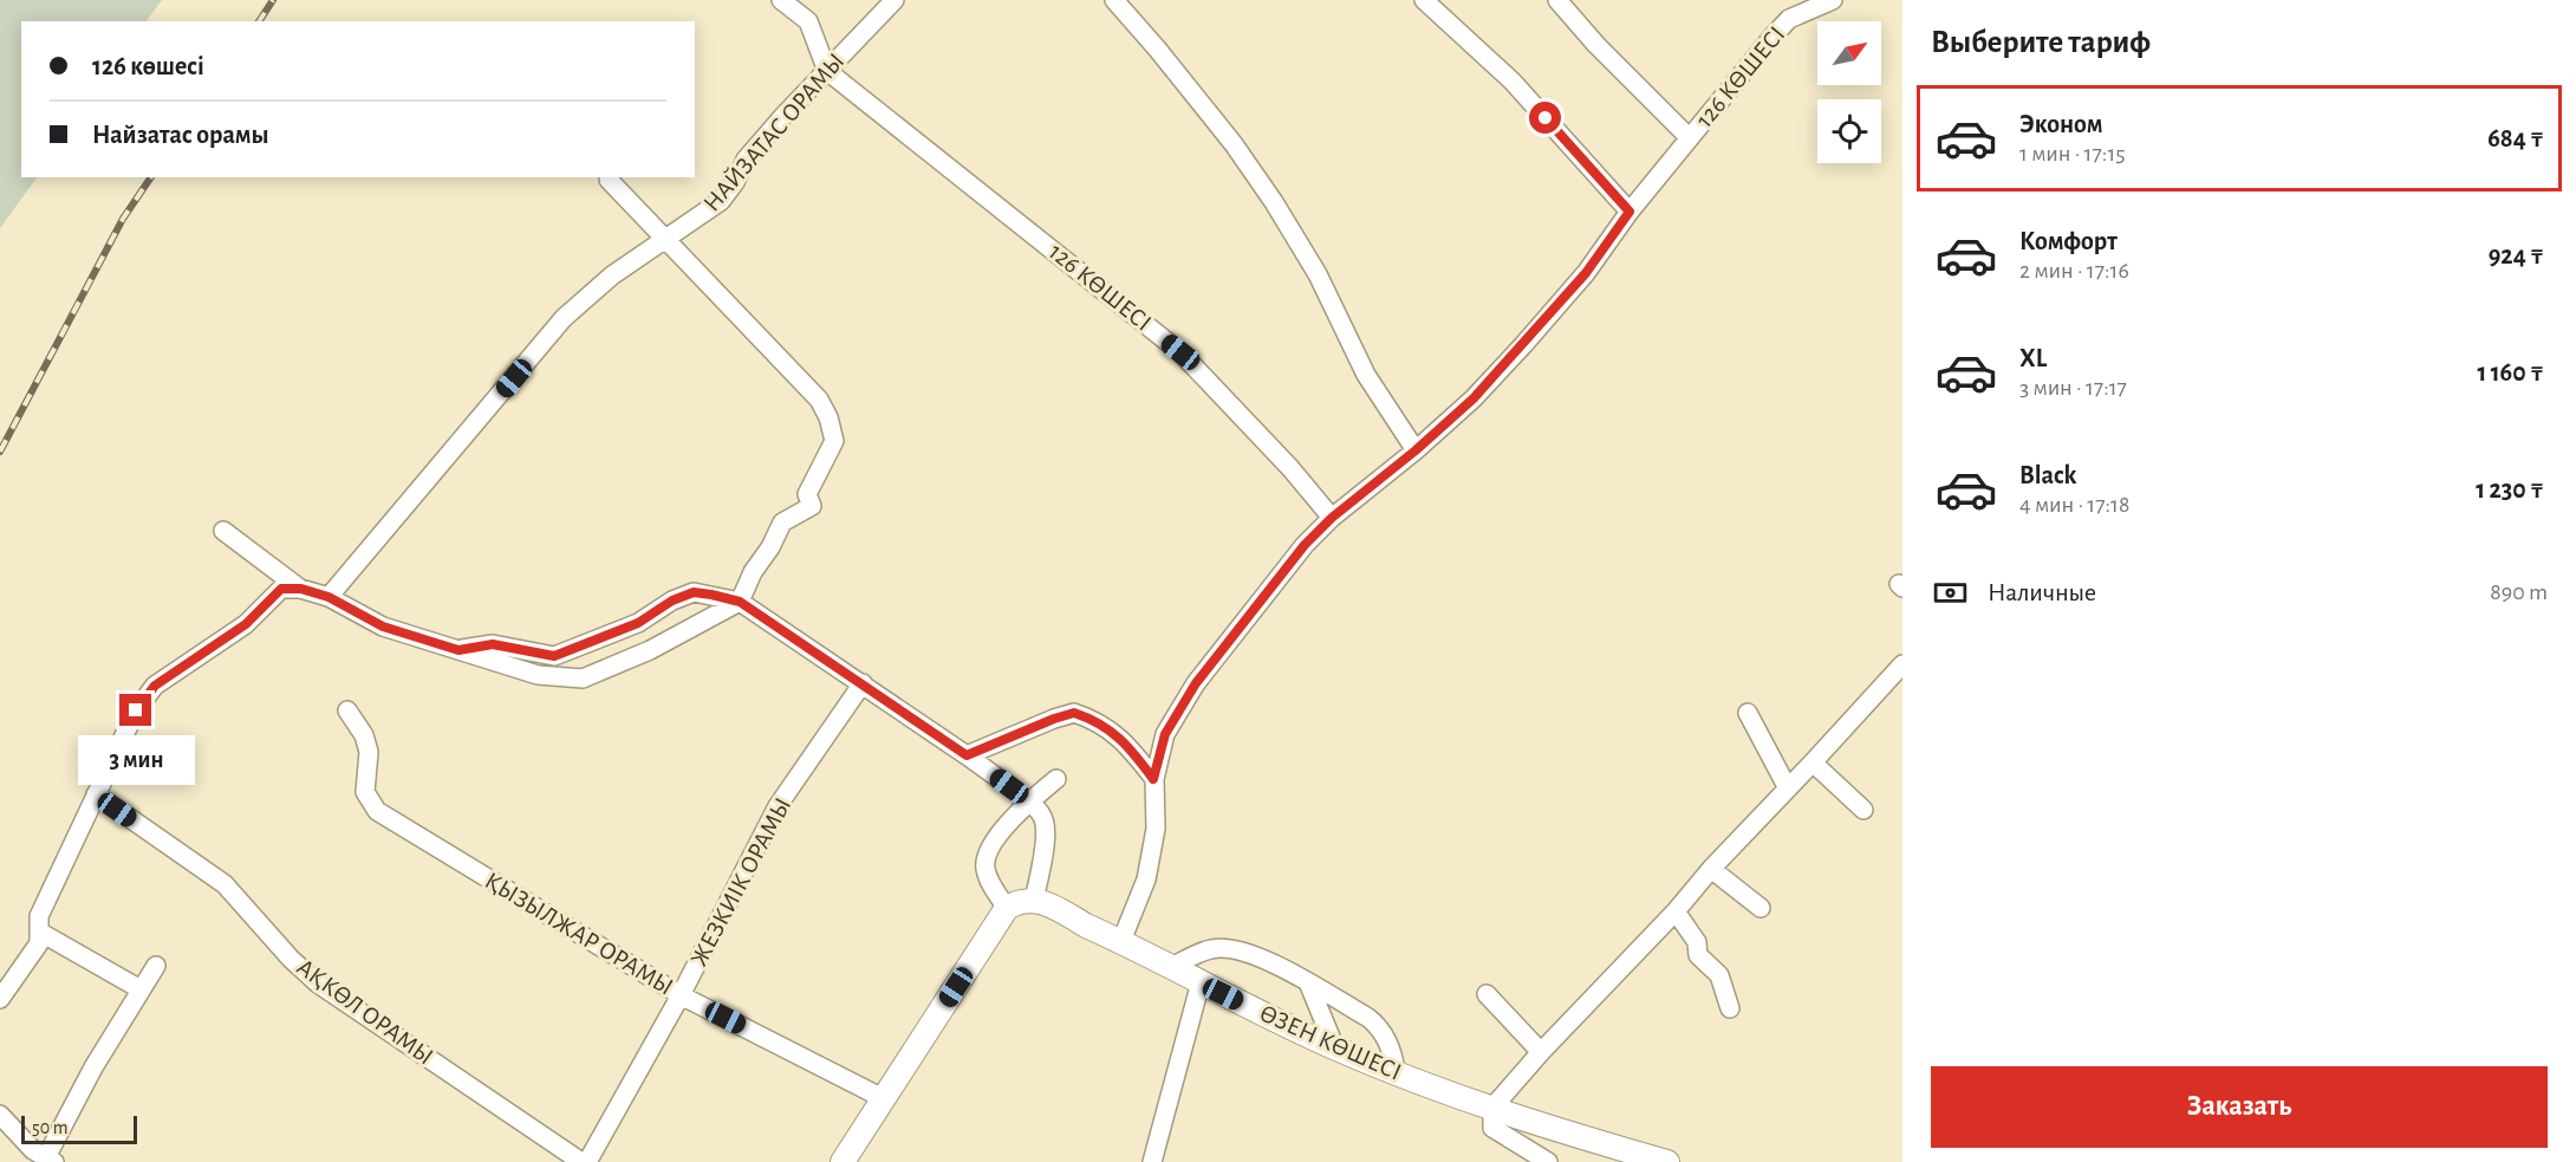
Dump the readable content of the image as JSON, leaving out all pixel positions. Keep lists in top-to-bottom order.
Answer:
{
  "streets": {
    "main road": ["ӨЗЕН КӨШЕСІ"],
    "street": [
      "126 КӨШЕСІ",
      "НАЙЗАТАС ОРАМЫ",
      "ЖЕЗКИІК ОРАМЫ",
      "ҚЫЗЫЛЖАР ОРАМЫ",
      "АҚКӨЛ ОРАМЫ"
    ]
  },
  "crossings": [
    ["126 КӨШЕСІ", "НАЙЗАТАС ОРАМЫ"],
    ["ЖЕЗКИІК ОРАМЫ", "ҚЫЗЫЛЖАР ОРАМЫ"]
  ],
  "scale_bar": "50 m",
  "north": "top right",
  "page": {
    "heading": "Выберите тариф",
    "banner": ["126 көшесі", "Найзатас орамы"],
    "list": [
      {
        "name": "Эконом",
        "note": "1 мин · 17:15",
        "value": "684 ₸"
      },
      {
        "name": "Комфорт",
        "note": "2 мин · 17:16",
        "value": "924 ₸"
      },
      {
        "name": "XL",
        "note": "3 мин · 17:17",
        "value": "1 160 ₸"
      },
      {
        "name": "Black",
        "note": "4 мин · 17:18",
        "value": "1 230 ₸"
      }
    ],
    "pay": ["Наличные", "890 m"],
    "bubble": "3 мин",
    "buttons": "Заказать",
    "scale": "50 m"
  }
}
